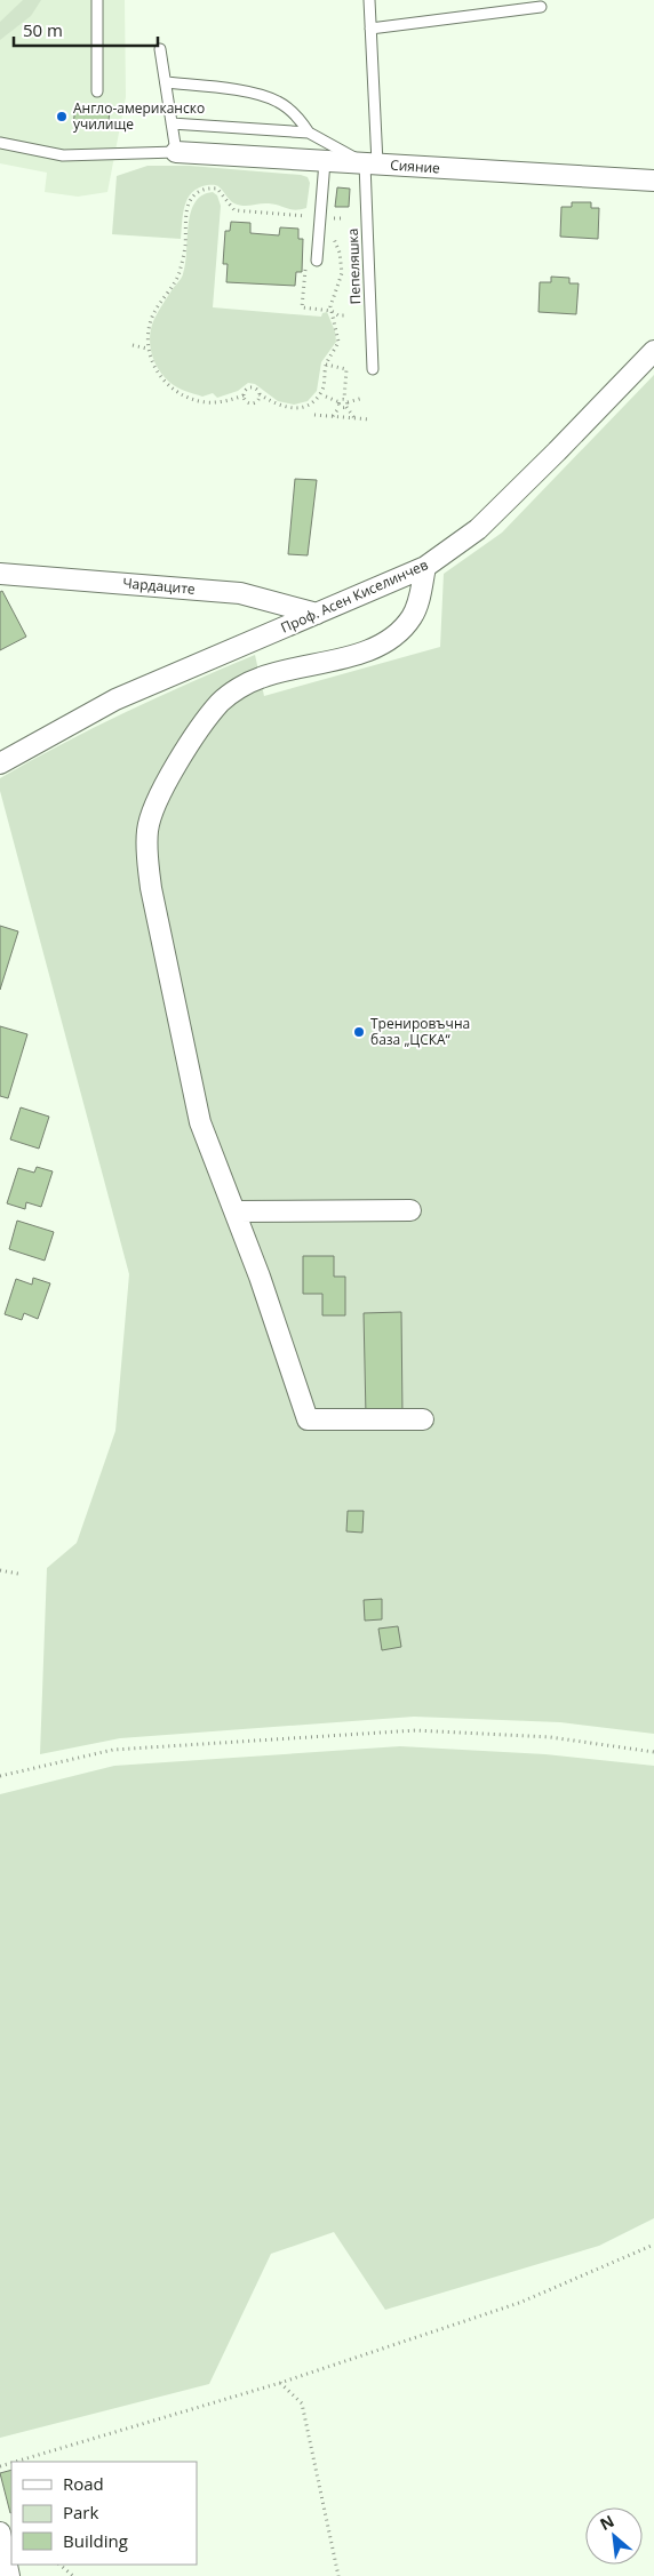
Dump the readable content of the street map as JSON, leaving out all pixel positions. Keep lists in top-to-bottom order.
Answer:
{
  "streets": {
    "street": ["Сияние", "Чардаците", "Проф. Асен Киселинчев"],
    "lane": ["Пепеляшка"]
  },
  "crossings": [
    ["Сияние", "Пепеляшка"],
    ["Чардаците", "Проф. Асен Киселинчев"]
  ],
  "places": ["Англо-американско училище", "Тренировъчна база „ЦСКА“"],
  "legend": ["Road", "Park", "Building"],
  "scale_bar": "50 m",
  "north": "top left"
}
